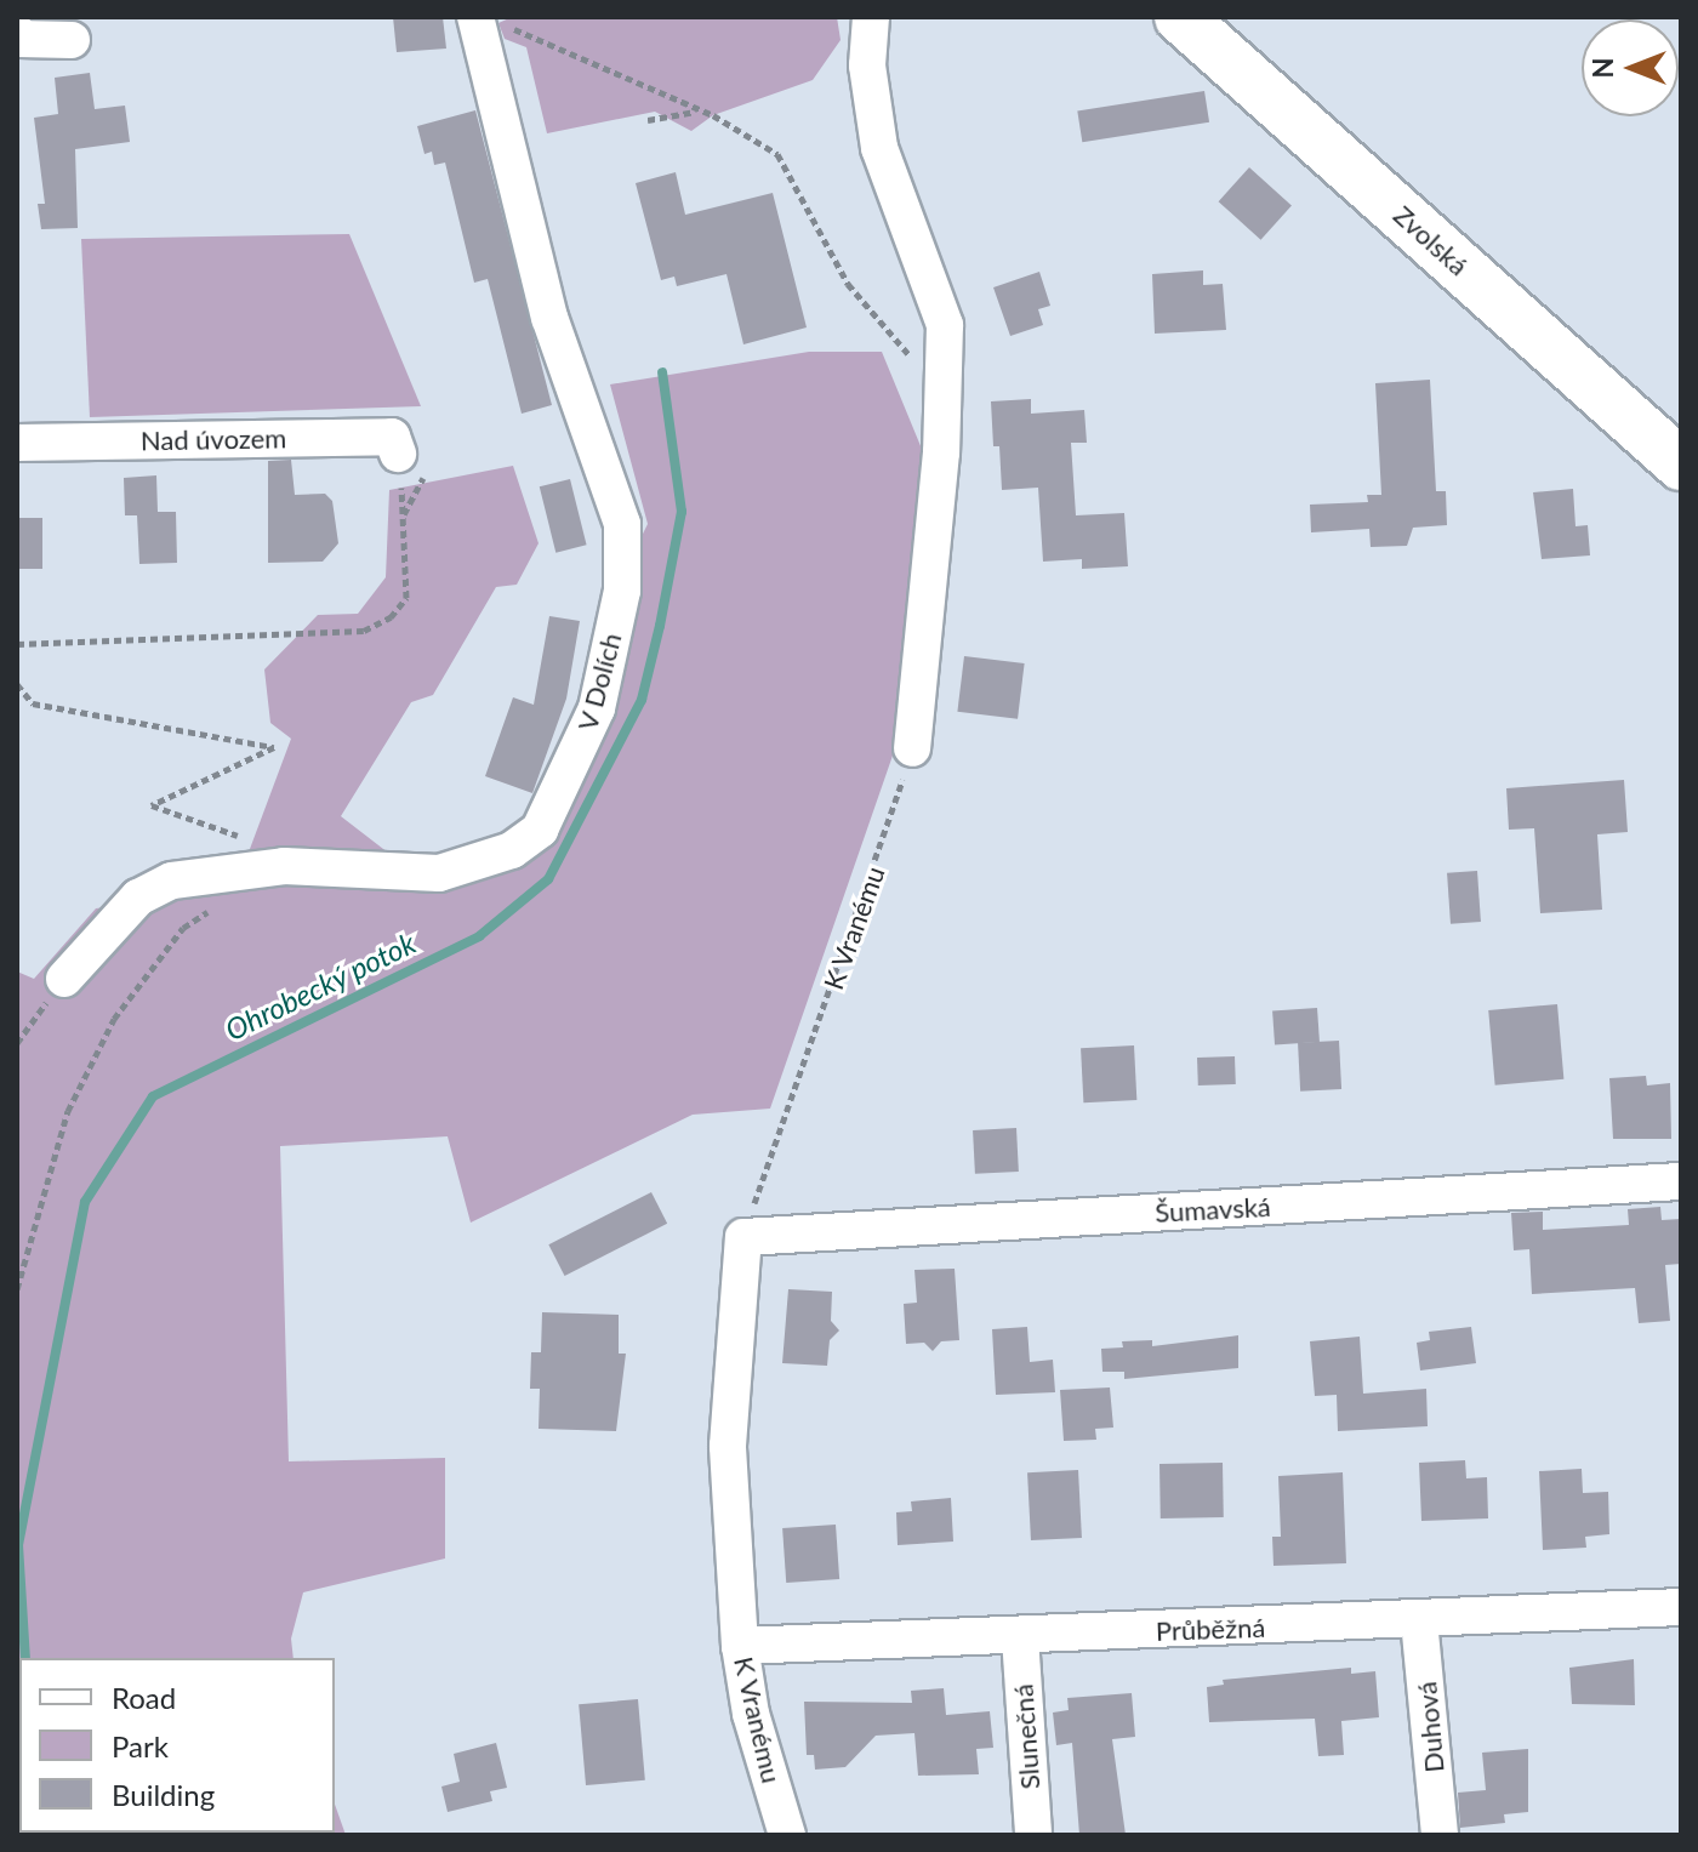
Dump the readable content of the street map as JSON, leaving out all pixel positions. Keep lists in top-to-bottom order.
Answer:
{
  "streets": {
    "street": [
      "Zvolská",
      "Nad úvozem",
      "V Dolích",
      "K Vranému",
      "Šumavská",
      "Průběžná",
      "Duhová",
      "Slunečná"
    ]
  },
  "crossings": [
    ["K Vranému", "Šumavská"],
    ["K Vranému", "Průběžná"],
    ["Průběžná", "Duhová"],
    ["Průběžná", "Slunečná"]
  ],
  "water": ["Ohrobecký potok"],
  "legend": ["Road", "Park", "Building"],
  "north": "left"
}
